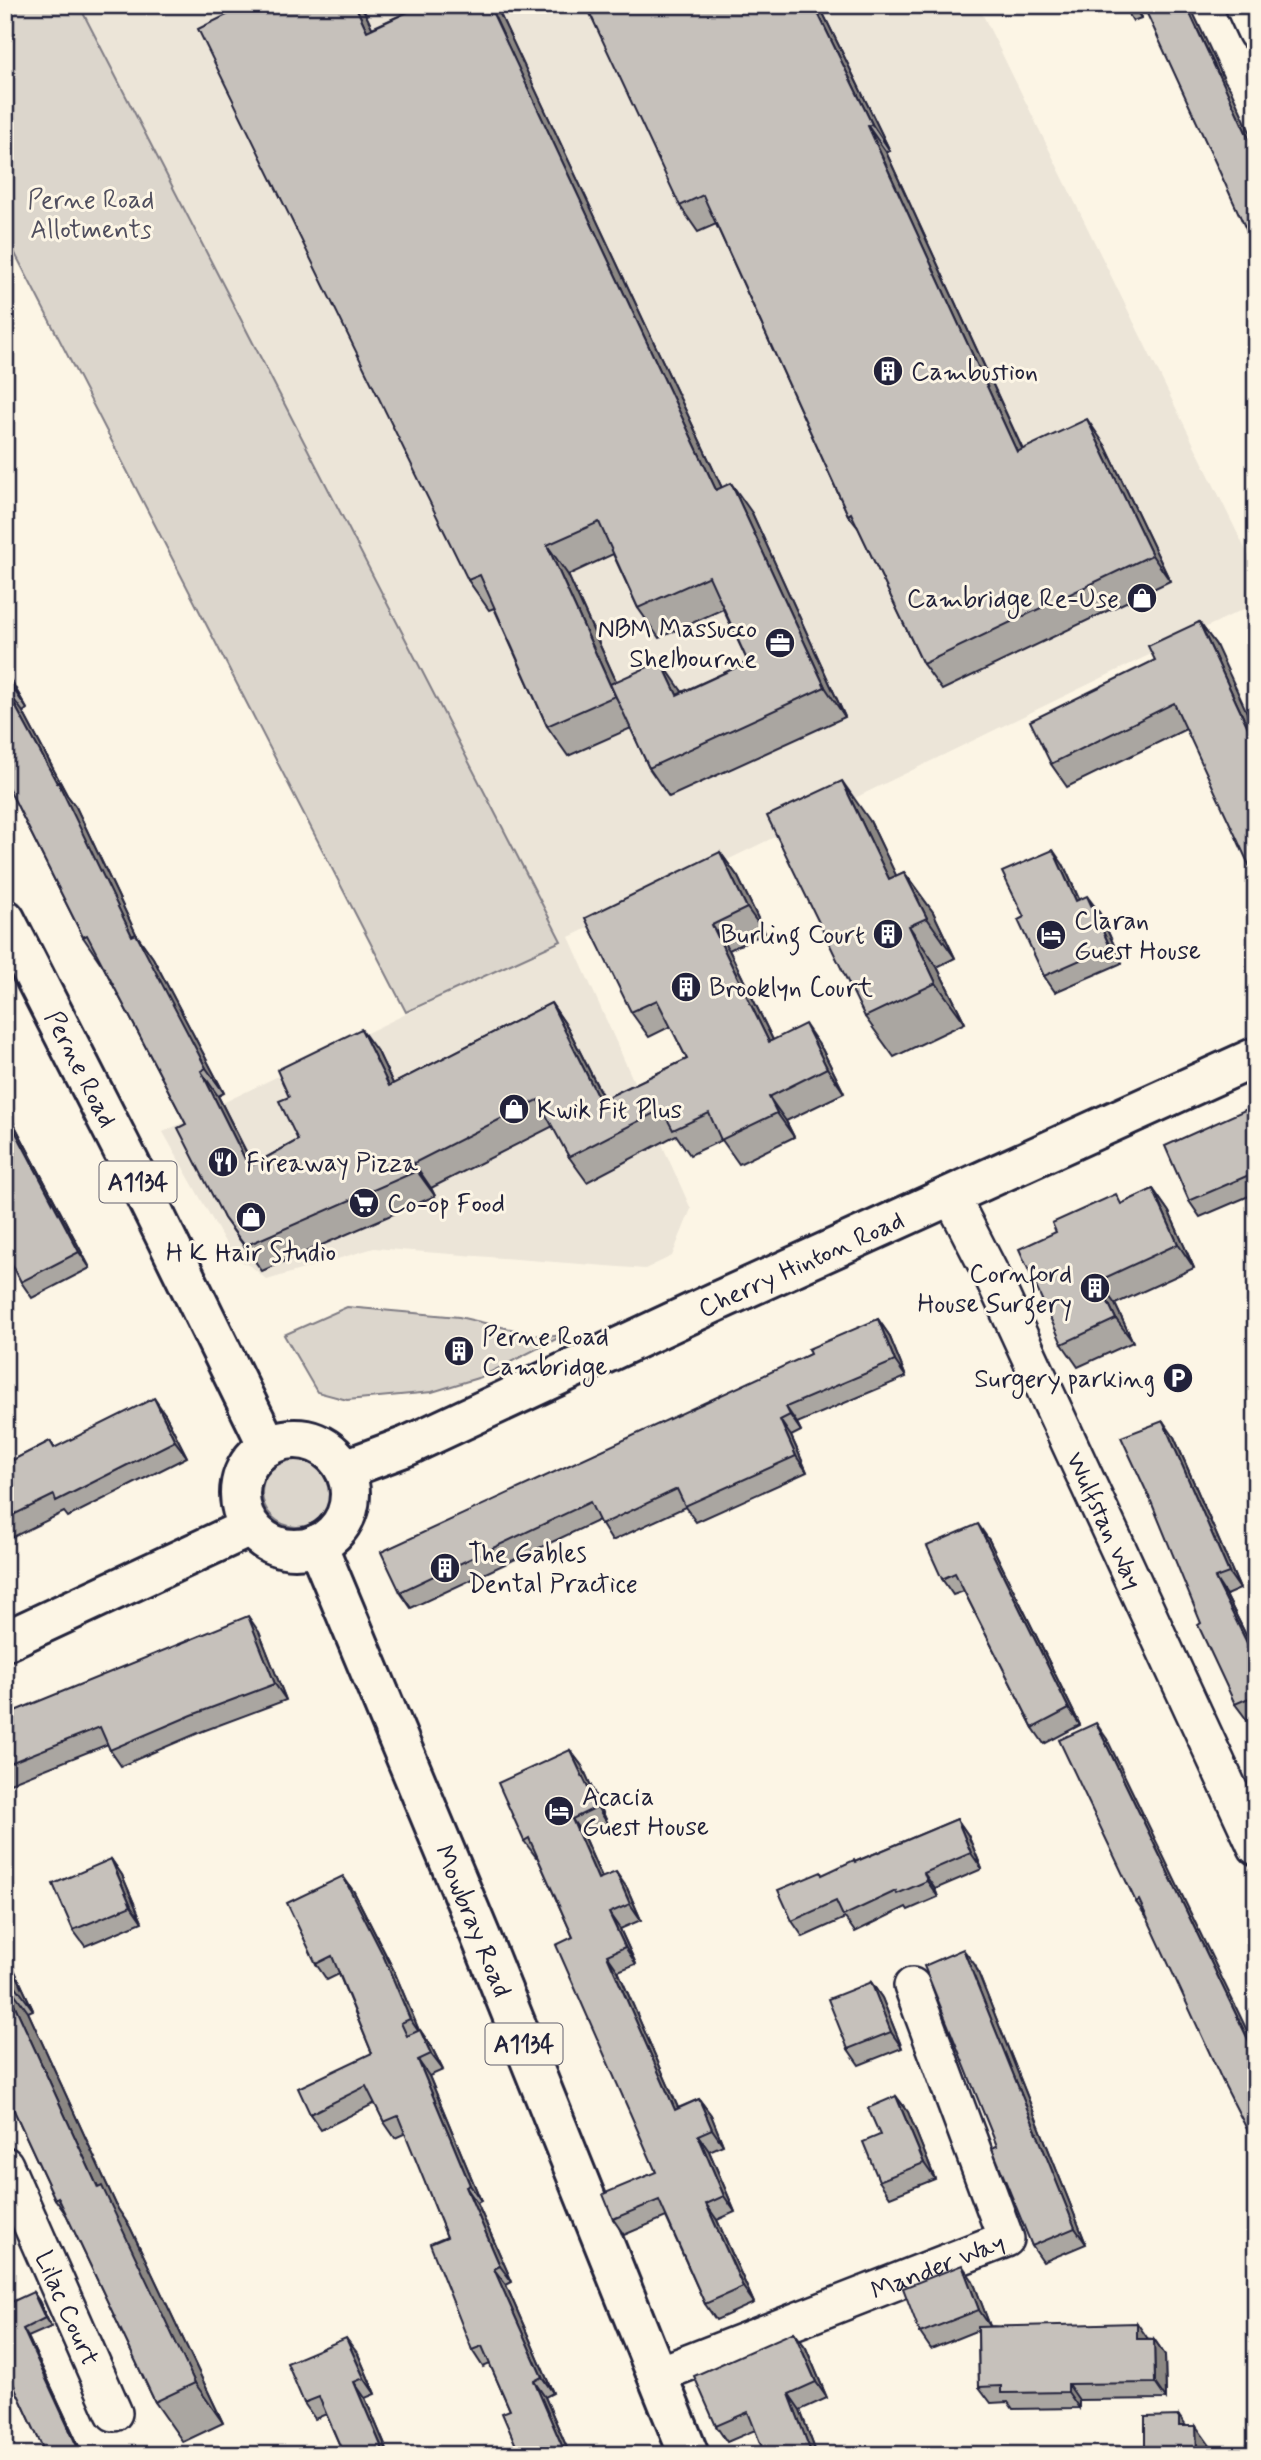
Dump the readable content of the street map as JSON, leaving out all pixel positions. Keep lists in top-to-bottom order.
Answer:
{
  "streets": {
    "main road": [
      "Perne Road",
      "A1134",
      "Cherry Hinton Road",
      "Mowbray Road"
    ],
    "street": ["Wulfstan Way", "Mander Way", "Lilac Court"]
  },
  "crossings": [
    ["Perne Road", "Cherry Hinton Road"],
    ["Perne Road", "Mowbray Road"],
    ["Cherry Hinton Road", "Wulfstan Way"],
    ["Cherry Hinton Road", "Mowbray Road"],
    ["Mowbray Road", "Mander Way"]
  ],
  "parks": ["Perne Road Allotments"],
  "places": {
    "building": [
      "Cambustion",
      "Burling Court",
      "Brooklyn Court",
      "Cornford House Surgery",
      "Perne Road Cambridge",
      "The Gables Dental Practice"
    ],
    "shop": ["Cambridge Re-Use", "Kwik Fit Plus", "H K Hair Studio"],
    "office": ["NBM Massucco Shelbourne"],
    "hotel": ["Claran Guest House", "Acacia Guest House"],
    "restaurant": ["Fireaway Pizza"],
    "supermarket": ["Co-op Food"],
    "parking": ["Surgery parking"]
  }
}
